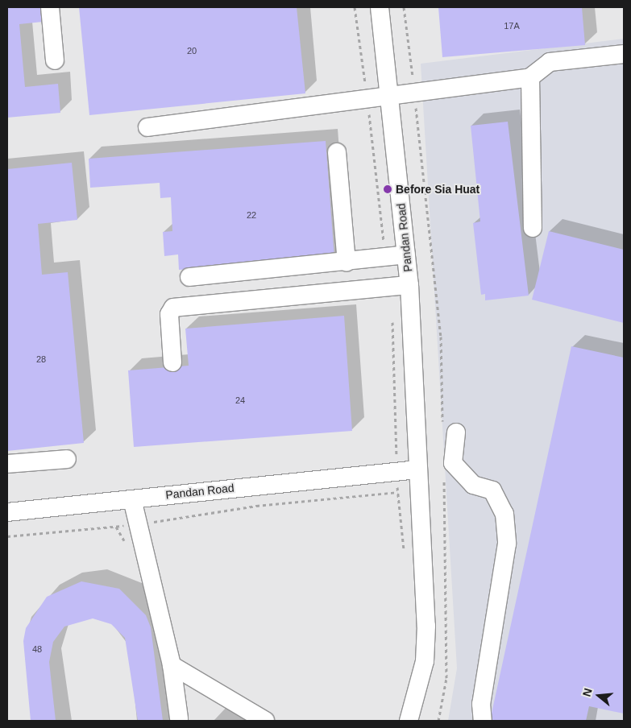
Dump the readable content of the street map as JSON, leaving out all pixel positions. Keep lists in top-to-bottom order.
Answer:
{
  "streets": {
    "street": ["Pandan Road"]
  },
  "places": ["Before Sia Huat"],
  "house_numbers": [
    "17A",
    "20",
    "22",
    "28",
    "24",
    "48"
  ],
  "north": "left"
}
